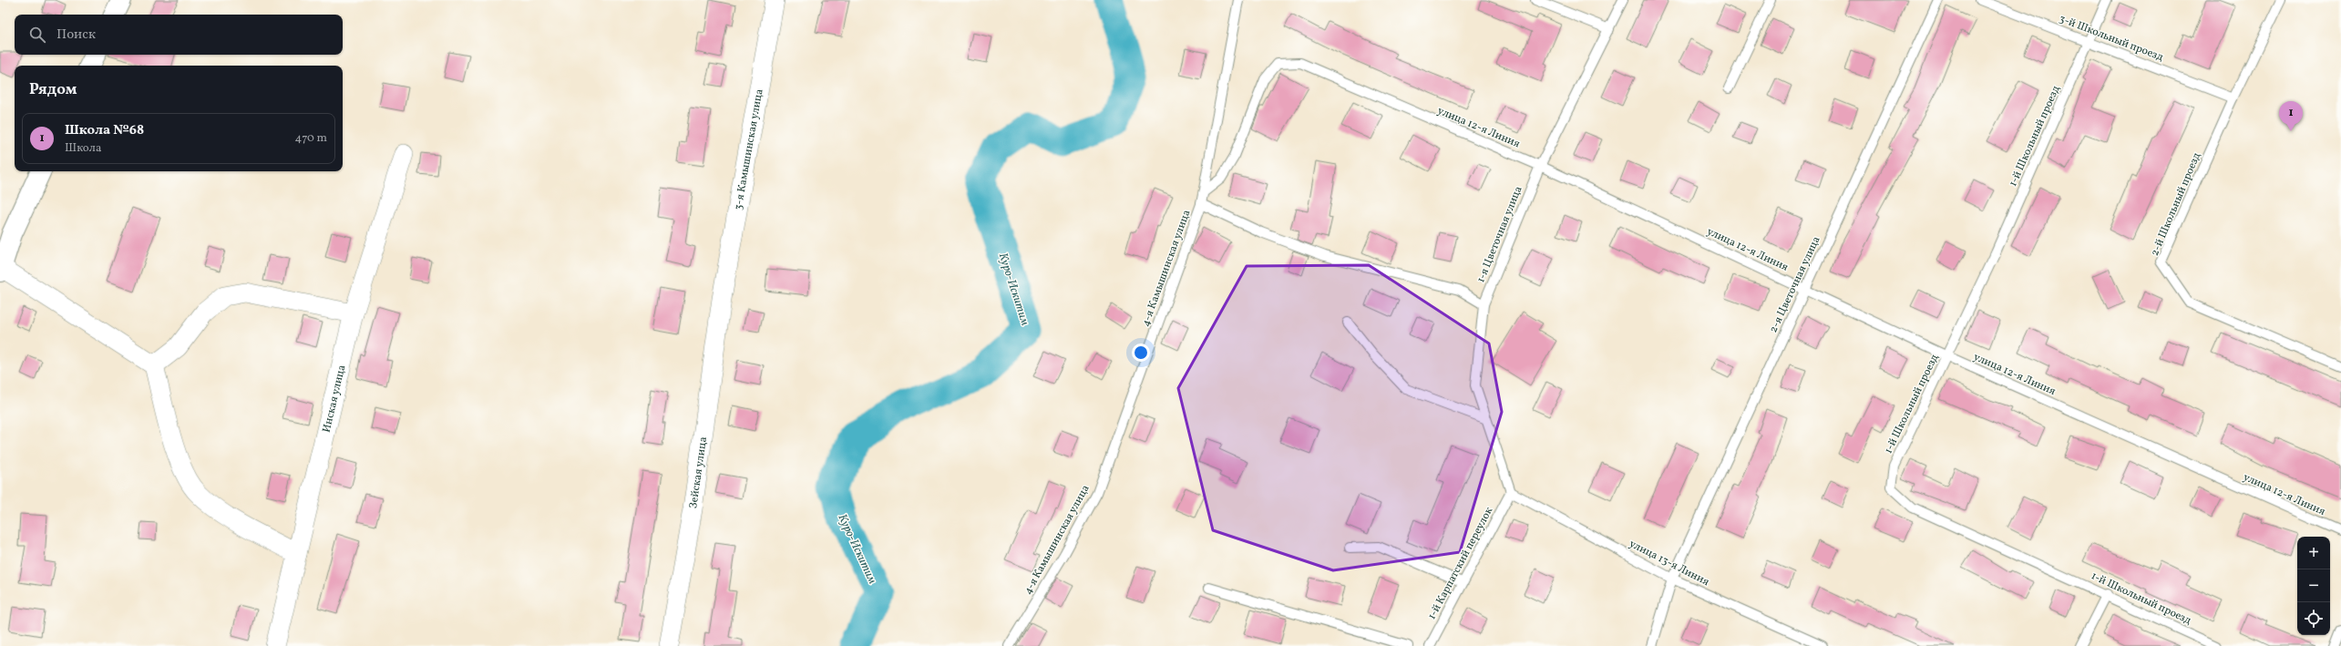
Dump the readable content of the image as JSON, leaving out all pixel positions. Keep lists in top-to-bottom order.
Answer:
{
  "streets": {
    "street": ["3-я Камышинская улица", "Инская улица", "Зейская улица"],
    "lane": [
      "3-й Школьный проезд",
      "улица 12-я Линия",
      "1-й Школьный проезд",
      "2-й Школьный проезд",
      "1-я Цветочная улица",
      "4-я Камышинская улица",
      "2-я Цветочная улица",
      "улица 13-я Линия",
      "1-й Карпатский переулок"
    ]
  },
  "crossings": [
    ["3-й Школьный проезд", "1-й Школьный проезд"],
    ["3-й Школьный проезд", "2-й Школьный проезд"],
    ["улица 12-я Линия", "1-й Школьный проезд"],
    ["улица 12-я Линия", "1-я Цветочная улица"],
    ["улица 12-я Линия", "4-я Камышинская улица"],
    ["улица 12-я Линия", "2-я Цветочная улица"],
    ["3-я Камышинская улица", "Зейская улица"],
    ["1-я Цветочная улица", "улица 13-я Линия"],
    ["1-я Цветочная улица", "1-й Карпатский переулок"],
    ["2-я Цветочная улица", "улица 13-я Линия"],
    ["улица 13-я Линия", "1-й Карпатский переулок"]
  ],
  "water": ["Куро-Искитим"],
  "page": {
    "search": "Поиск",
    "heading": "Рядом",
    "pins": "1",
    "list": [
      {
        "mark": "1",
        "name": "Школа №68",
        "note": "Школа",
        "value": "470 m"
      }
    ],
    "map_buttons": ["+", "−"]
  }
}
